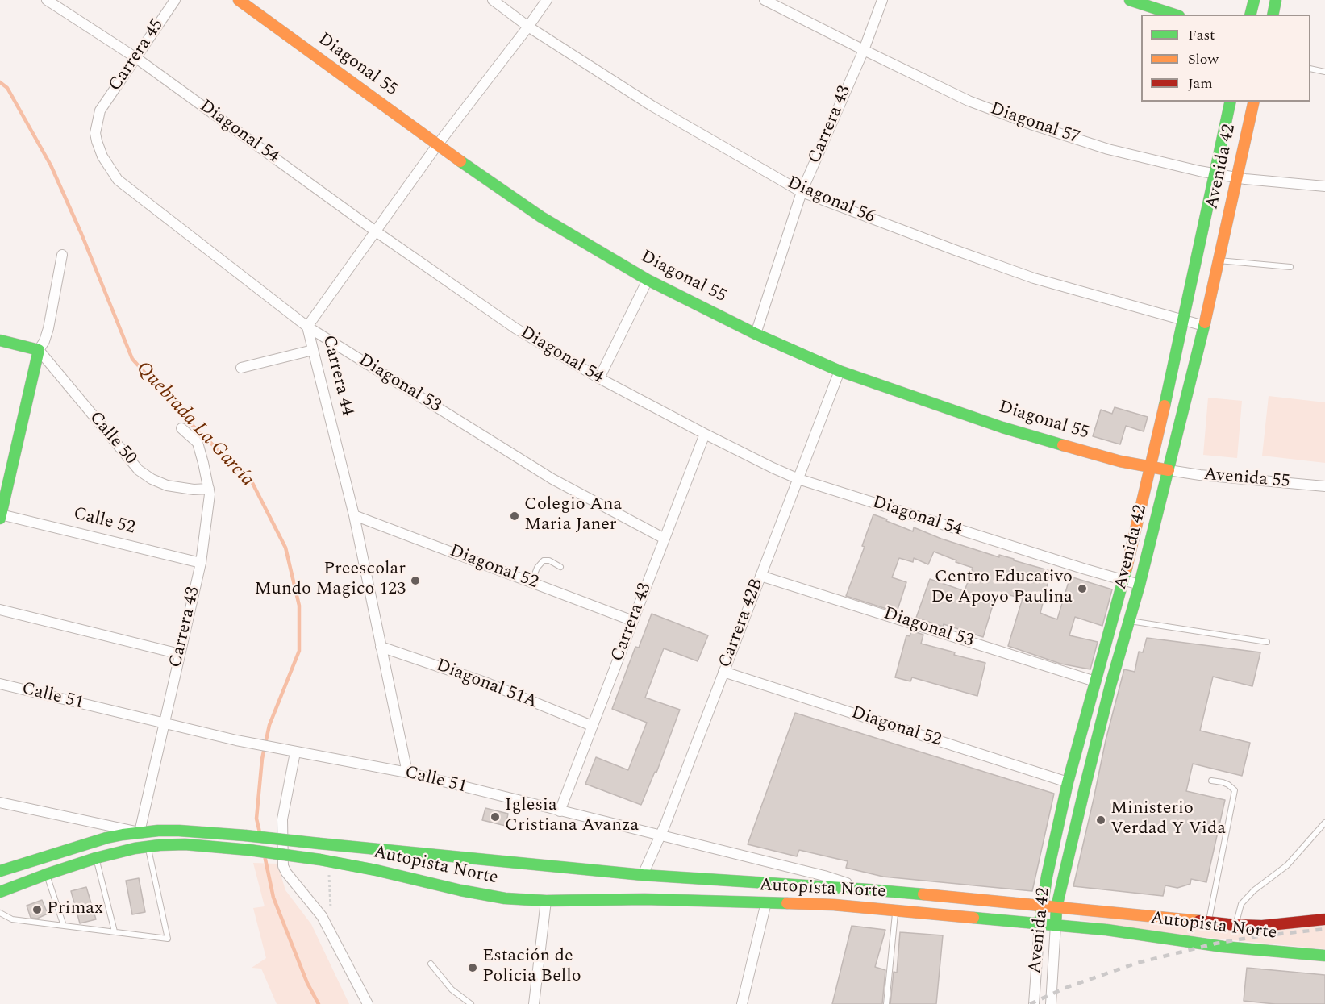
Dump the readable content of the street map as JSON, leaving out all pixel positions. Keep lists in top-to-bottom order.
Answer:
{
  "streets": {
    "street": [
      "Carrera 45",
      "Diagonal 55",
      "Diagonal 57",
      "Carrera 43",
      "Diagonal 54",
      "Avenida 42",
      "Diagonal 56",
      "Carrera 44",
      "Diagonal 53",
      "Calle 50",
      "Avenida 55",
      "Calle 52",
      "Diagonal 52",
      "Carrera 42B",
      "Diagonal 51A",
      "Calle 51",
      "Autopista Norte"
    ]
  },
  "crossings": [
    ["Carrera 45", "Diagonal 54"],
    ["Carrera 45", "Diagonal 53"],
    ["Diagonal 55", "Carrera 43"],
    ["Diagonal 55", "Avenida 42"],
    ["Diagonal 55", "Carrera 44"],
    ["Diagonal 55", "Avenida 55"],
    ["Diagonal 55", "Carrera 42B"],
    ["Diagonal 57", "Carrera 43"],
    ["Diagonal 57", "Avenida 42"],
    ["Carrera 43", "Diagonal 54"],
    ["Carrera 43", "Diagonal 56"],
    ["Carrera 43", "Diagonal 53"],
    ["Carrera 43", "Calle 50"],
    ["Carrera 43", "Calle 52"],
    ["Carrera 43", "Diagonal 52"],
    ["Carrera 43", "Diagonal 51A"],
    ["Carrera 43", "Calle 51"],
    ["Carrera 43", "Autopista Norte"],
    ["Diagonal 54", "Avenida 42"],
    ["Diagonal 54", "Carrera 44"],
    ["Diagonal 54", "Carrera 42B"],
    ["Avenida 42", "Diagonal 56"],
    ["Avenida 42", "Diagonal 53"],
    ["Avenida 42", "Avenida 55"],
    ["Avenida 42", "Diagonal 52"],
    ["Avenida 42", "Autopista Norte"],
    ["Diagonal 56", "Carrera 44"],
    ["Carrera 44", "Diagonal 53"],
    ["Carrera 44", "Diagonal 52"],
    ["Carrera 44", "Diagonal 51A"],
    ["Carrera 44", "Calle 51"],
    ["Diagonal 53", "Carrera 42B"],
    ["Diagonal 52", "Carrera 42B"],
    ["Carrera 42B", "Calle 51"],
    ["Carrera 42B", "Autopista Norte"],
    ["Calle 51", "Autopista Norte"]
  ],
  "water": ["Quebrada La García"],
  "places": [
    "Colegio Ana Maria Janer",
    "Preescolar Mundo Magico 123",
    "Centro Educativo De Apoyo Paulina",
    "Iglesia Cristiana Avanza",
    "Ministerio Verdad Y Vida",
    "Primax",
    "Estación de Policia Bello"
  ],
  "legend": ["Fast", "Slow", "Jam"]
}
